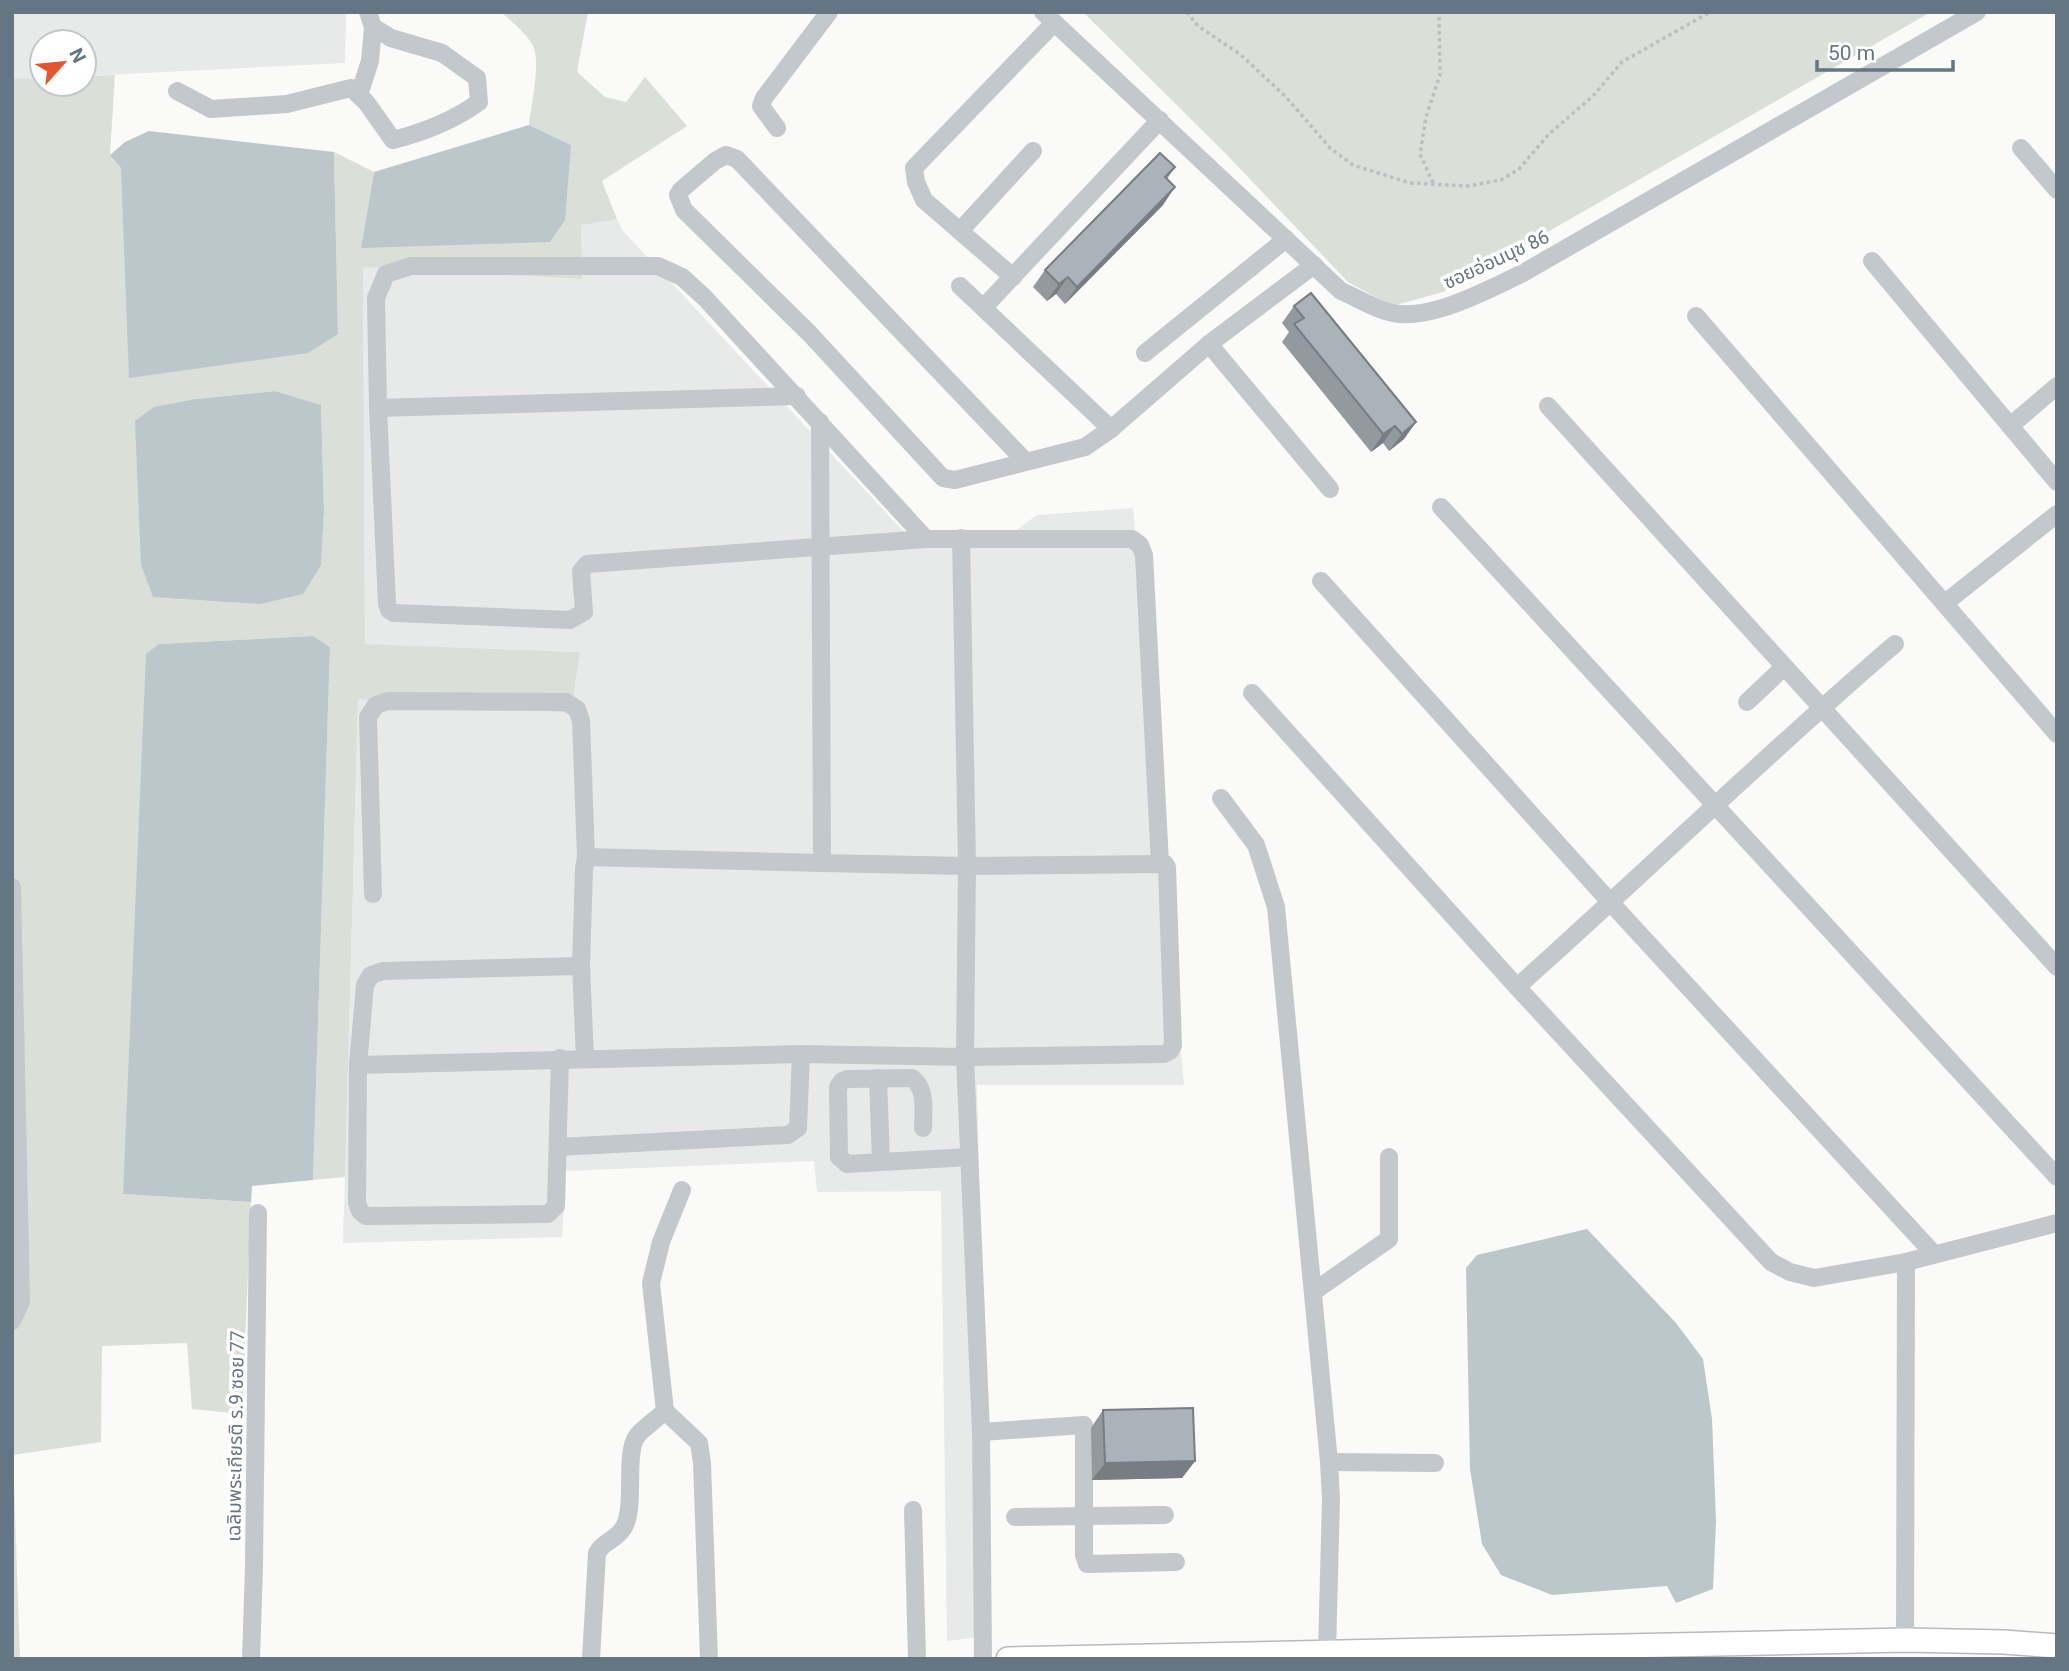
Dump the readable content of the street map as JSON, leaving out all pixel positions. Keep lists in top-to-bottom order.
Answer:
{
  "streets": {
    "street": ["ซอยอ่อนนุช 86", "เฉลิมพระเกียรติ ร.9 ซอย 77"]
  },
  "scale_bar": "50 m",
  "north": "top right"
}
